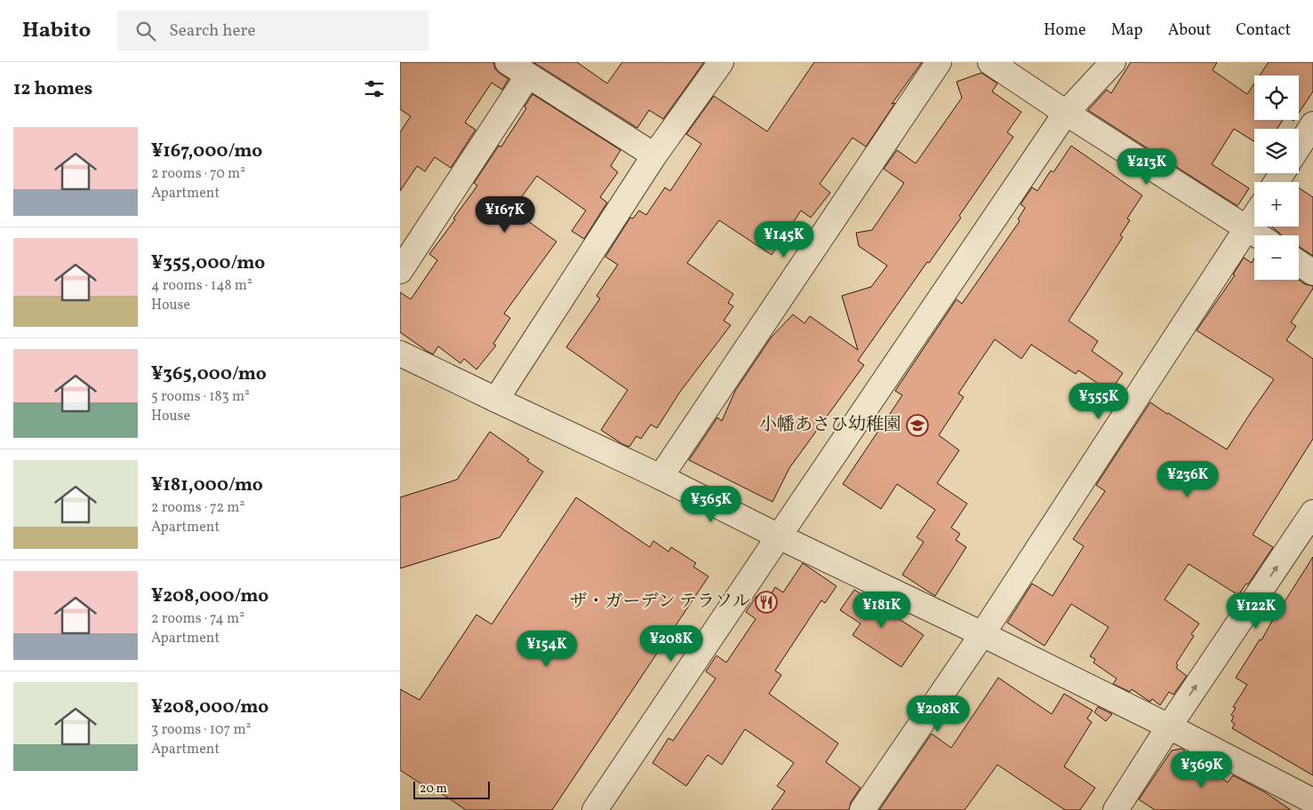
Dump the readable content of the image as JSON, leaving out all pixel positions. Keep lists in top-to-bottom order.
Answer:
{
  "places": {
    "school or university": ["小幡あさひ幼稚園"],
    "restaurant": ["ザ・ガーデン テラソル"]
  },
  "scale_bar": "20 m",
  "page": {
    "header": "Habito",
    "search": "Search here",
    "nav": [
      "Home",
      "Map",
      "About",
      "Contact"
    ],
    "heading": "12 homes",
    "map_buttons": ["+", "−"],
    "list": [
      {
        "name": "¥167,000/mo",
        "note": "2 rooms · 70 m² · Apartment"
      },
      {
        "name": "¥355,000/mo",
        "note": "4 rooms · 148 m² · House"
      },
      {
        "name": "¥365,000/mo",
        "note": "5 rooms · 183 m² · House"
      },
      {
        "name": "¥181,000/mo",
        "note": "2 rooms · 72 m² · Apartment"
      },
      {
        "name": "¥208,000/mo",
        "note": "2 rooms · 74 m² · Apartment"
      },
      {
        "name": "¥208,000/mo",
        "note": "3 rooms · 107 m² · Apartment"
      }
    ],
    "price": [
      "¥213K",
      "¥167K",
      "¥145K",
      "¥355K",
      "¥236K",
      "¥365K",
      "¥181K",
      "¥122K",
      "¥208K",
      "¥154K",
      "¥208K",
      "¥369K"
    ],
    "scale": "20 m"
  }
}
